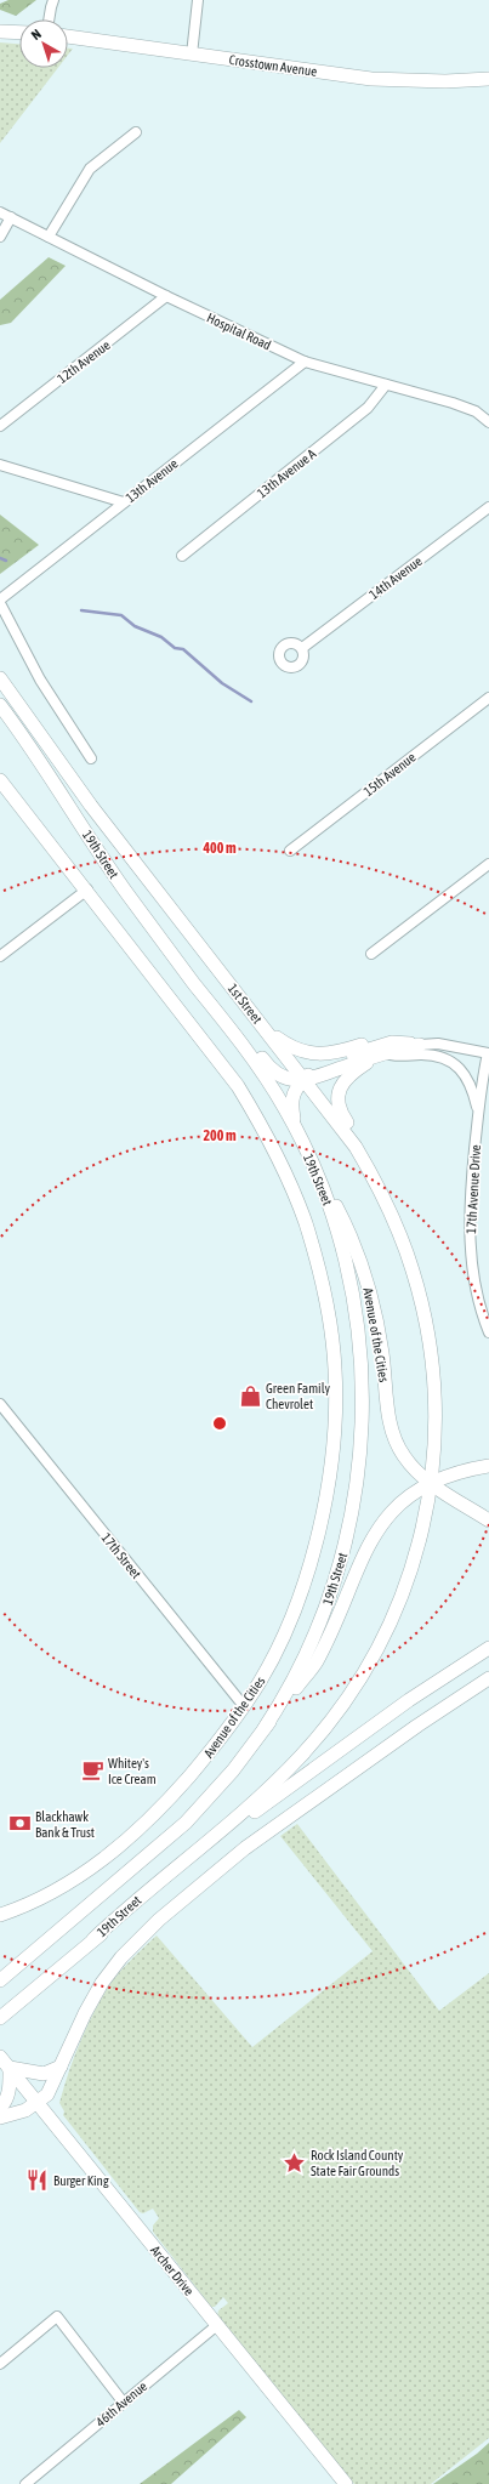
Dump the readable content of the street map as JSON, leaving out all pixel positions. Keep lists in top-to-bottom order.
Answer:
{
  "streets": {
    "main road": [
      "Crosstown Avenue",
      "19th Street",
      "1st Street",
      "Avenue of the Cities",
      "Archer Drive"
    ],
    "street": [
      "Hospital Road",
      "12th Avenue",
      "13th Avenue A",
      "13th Avenue",
      "14th Avenue",
      "15th Avenue",
      "17th Avenue Drive",
      "17th Street",
      "46th Avenue"
    ]
  },
  "crossings": [
    ["Hospital Road", "12th Avenue"],
    ["Hospital Road", "13th Avenue A"],
    ["Hospital Road", "13th Avenue"],
    ["19th Street", "1st Street"],
    ["19th Street", "Avenue of the Cities"],
    ["Avenue of the Cities", "17th Street"],
    ["Archer Drive", "46th Avenue"]
  ],
  "places": {
    "shop": ["Green Family Chevrolet"],
    "cafe": ["Whitey's Ice Cream"],
    "bank": ["Blackhawk Bank & Trust"],
    "place": ["Rock Island County State Fair Grounds"],
    "restaurant": ["Burger King"]
  },
  "north": "top left",
  "rings": ["400 m", "200 m"]
}
